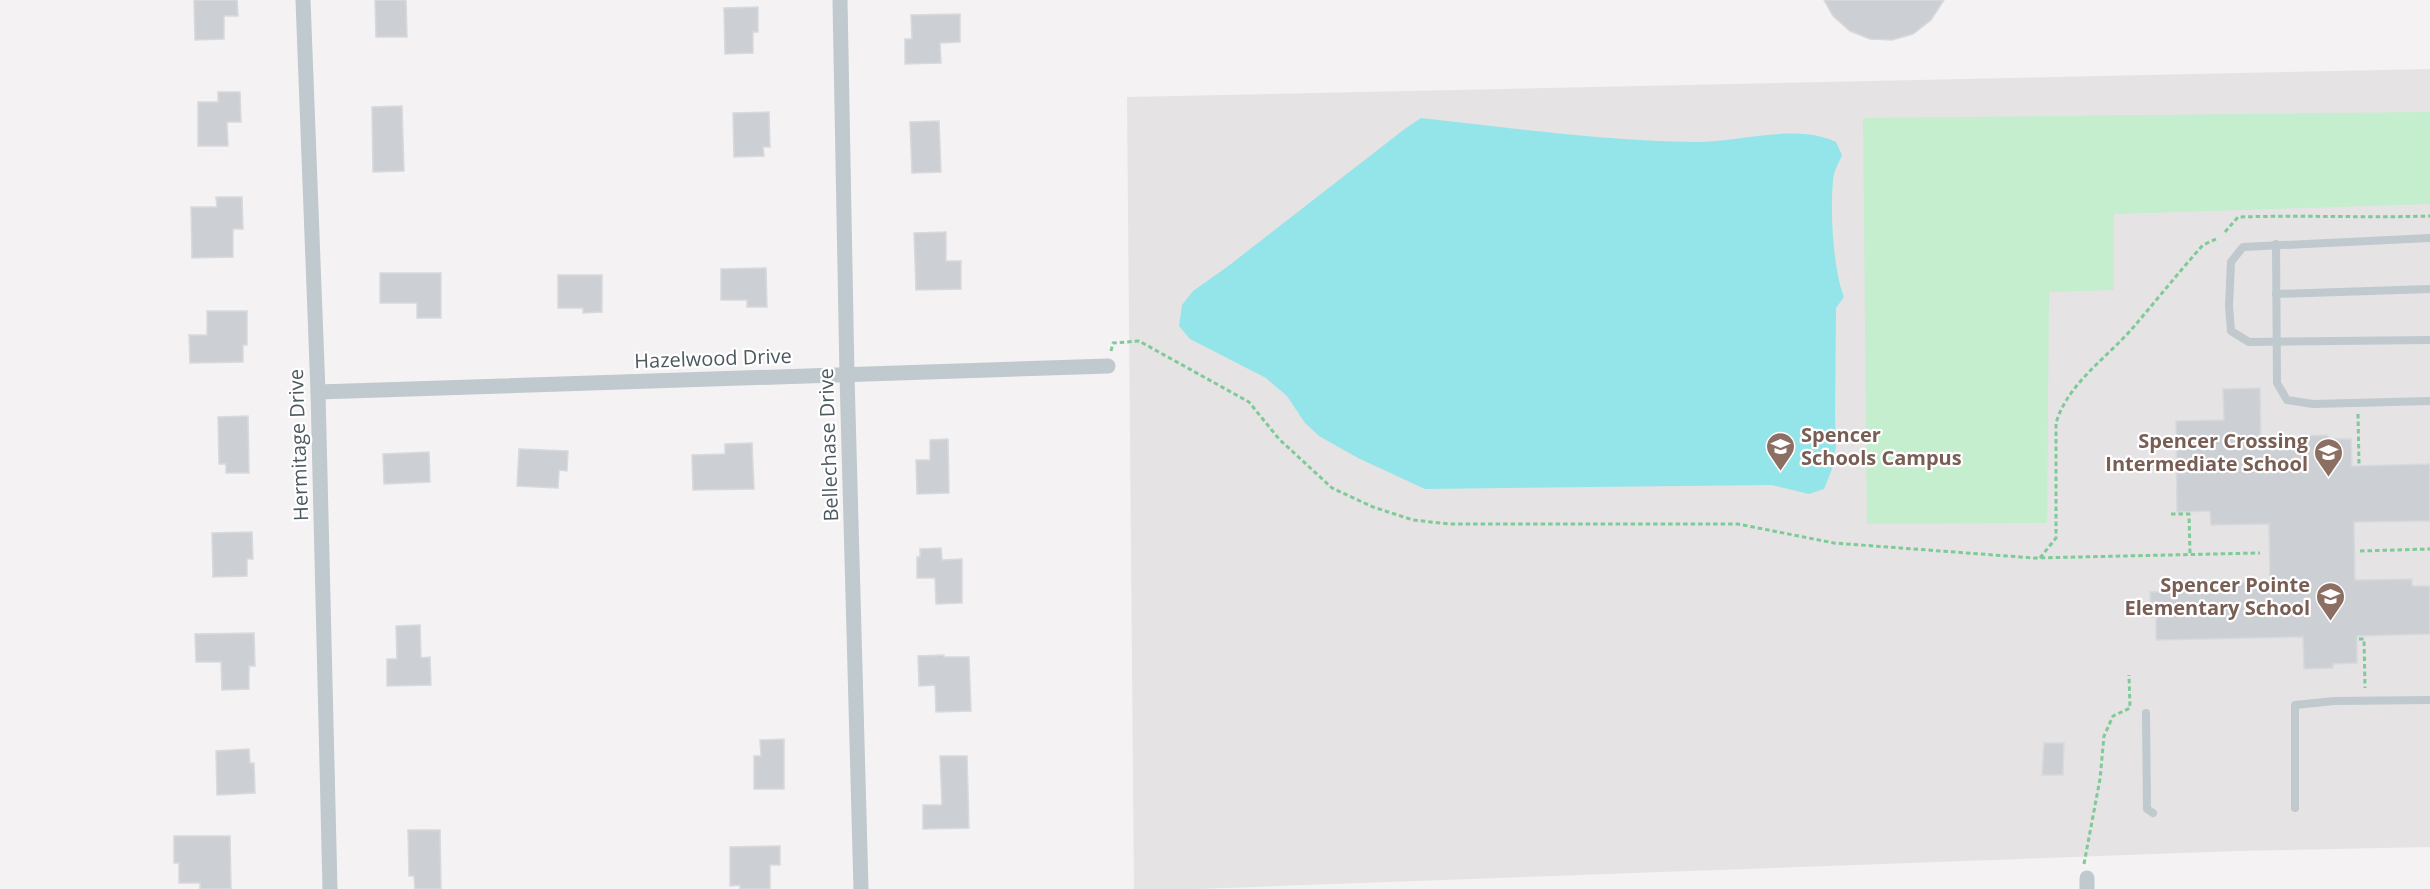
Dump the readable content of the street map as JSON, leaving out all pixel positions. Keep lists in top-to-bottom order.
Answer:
{
  "streets": {
    "street": ["Hazelwood Drive", "Hermitage Drive", "Bellechase Drive"]
  },
  "crossings": [
    ["Hazelwood Drive", "Hermitage Drive"],
    ["Hazelwood Drive", "Bellechase Drive"]
  ],
  "places": {
    "school or university": ["Spencer Schools Campus", "Spencer Crossing Intermediate School", "Spencer Pointe Elementary School"]
  }
}
